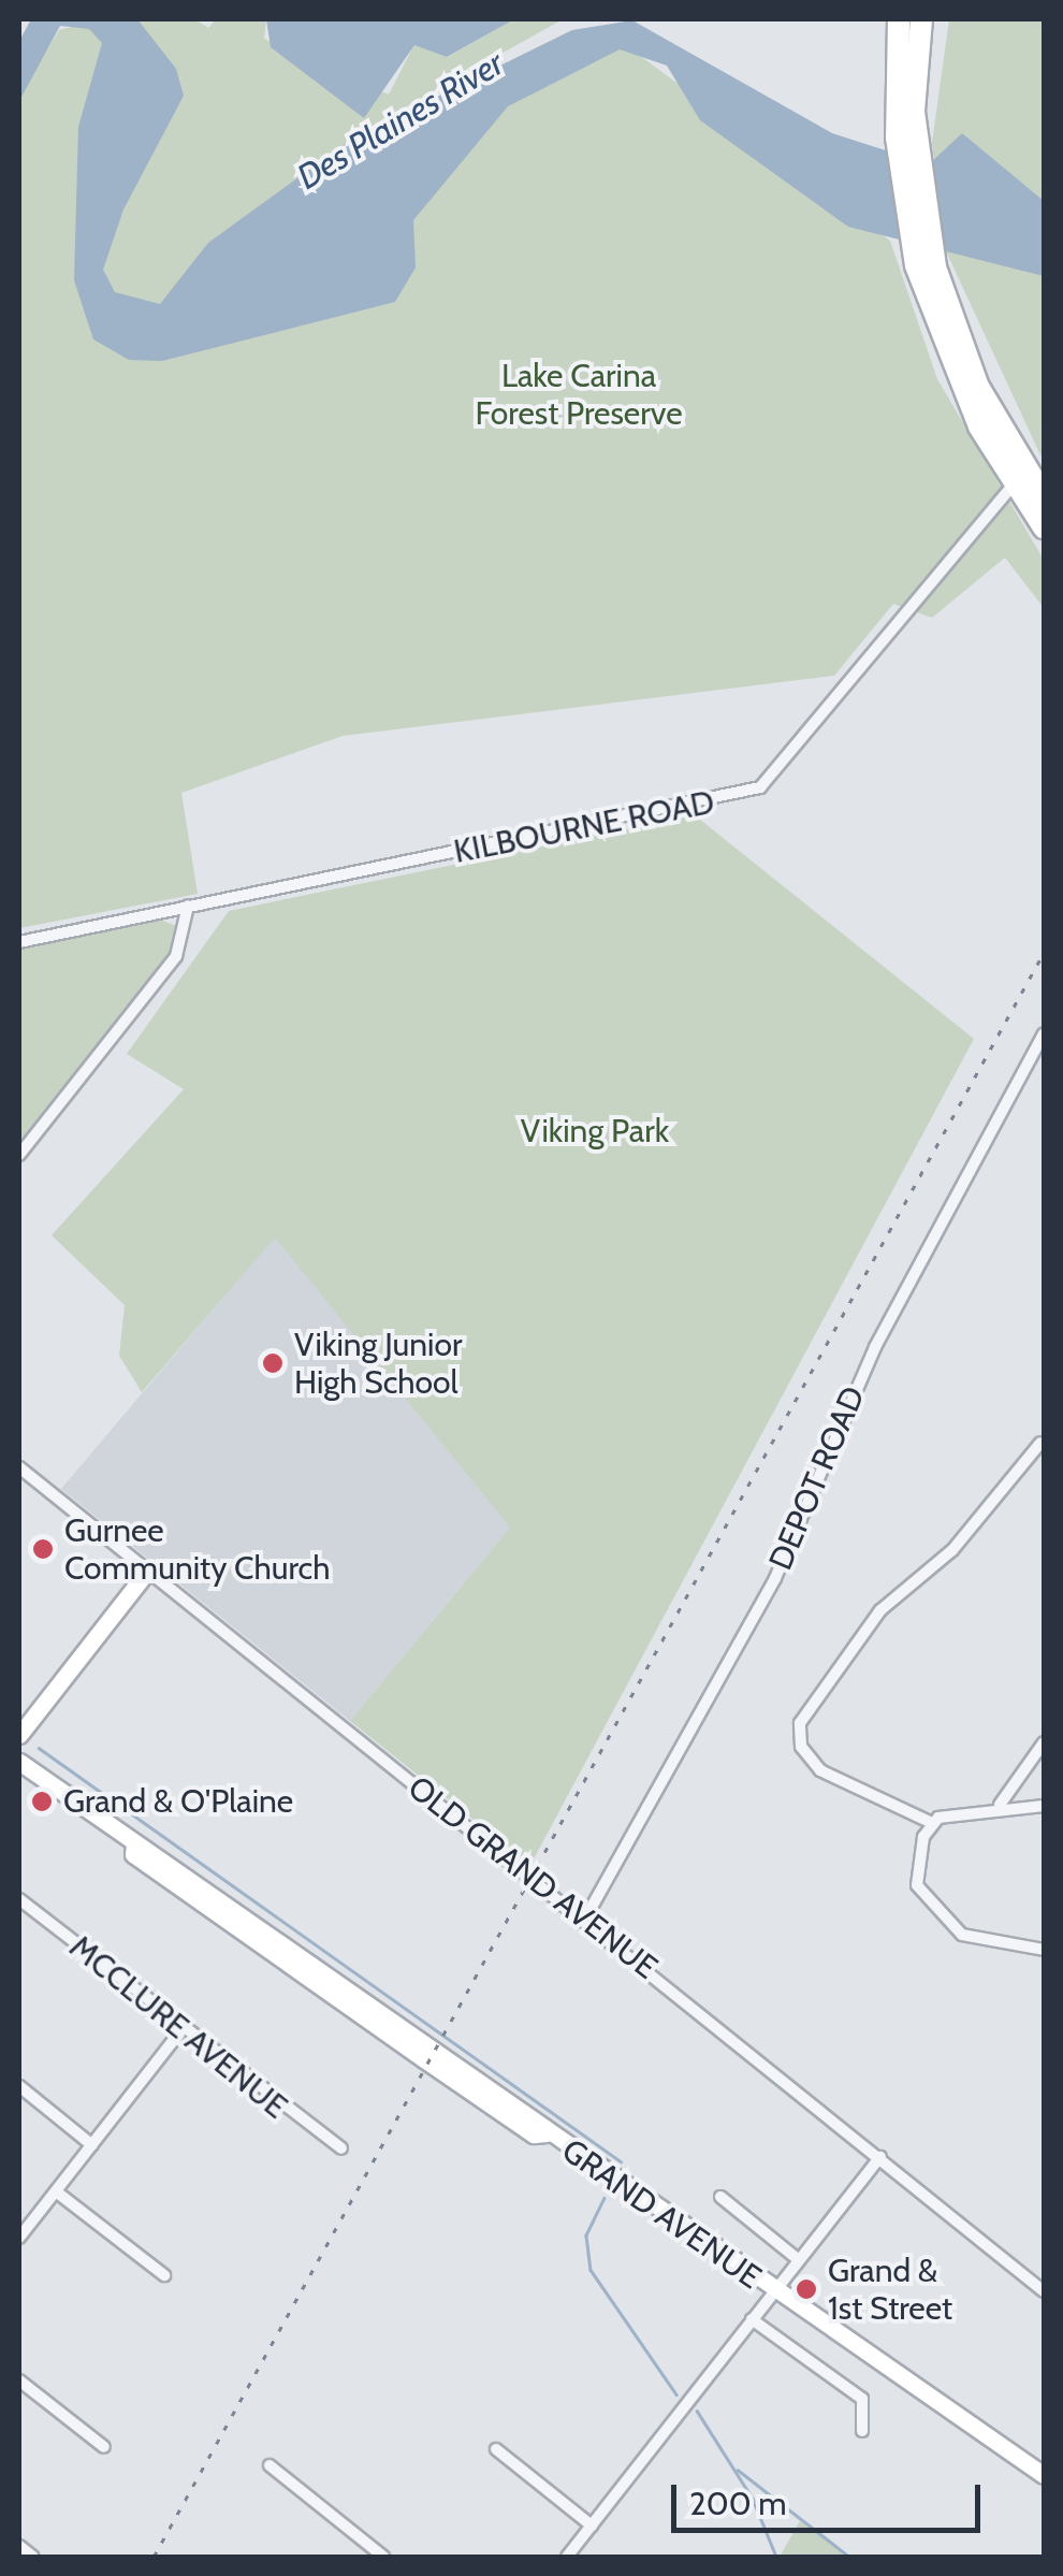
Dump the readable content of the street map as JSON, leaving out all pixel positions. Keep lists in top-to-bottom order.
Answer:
{
  "streets": {
    "main road": ["GRAND AVENUE"],
    "street": [
      "KILBOURNE ROAD",
      "DEPOT ROAD",
      "OLD GRAND AVENUE",
      "MCCLURE AVENUE"
    ]
  },
  "crossings": [
    ["DEPOT ROAD", "OLD GRAND AVENUE"]
  ],
  "water": ["Des Plaines River"],
  "parks": ["Lake Carina Forest Preserve", "Viking Park"],
  "places": [
    "Viking Junior High School",
    "Gurnee Community Church",
    "Grand & O'Plaine",
    "Grand & 1st Street"
  ],
  "scale_bar": "200 m"
}
